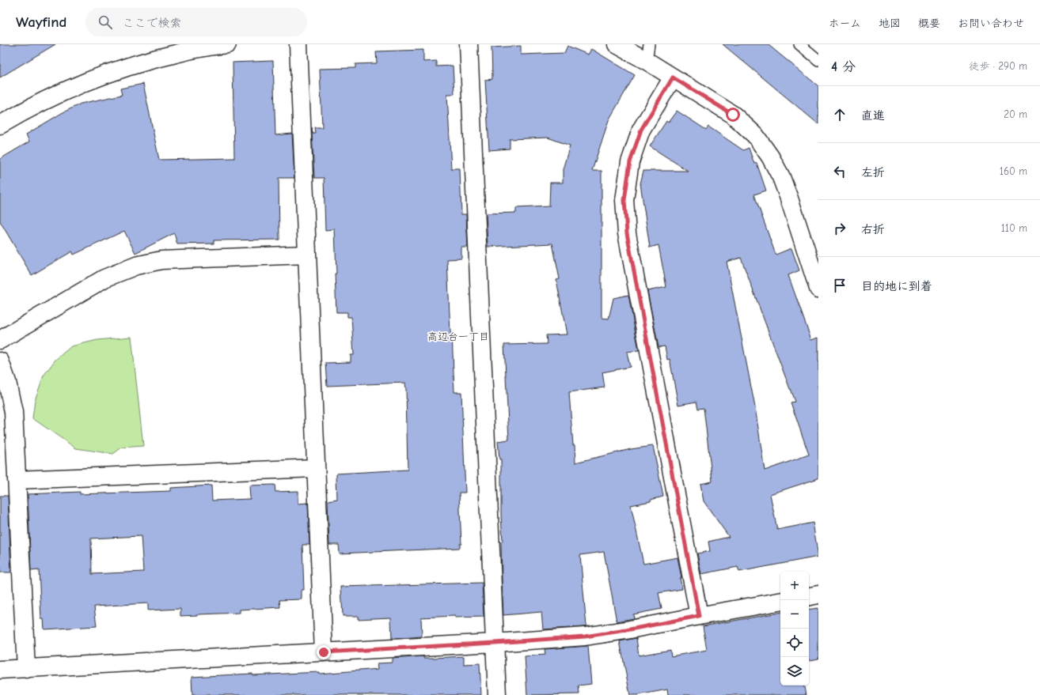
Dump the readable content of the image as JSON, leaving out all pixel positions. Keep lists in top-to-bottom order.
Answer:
{
  "districts": ["高辺台一丁目"],
  "page": {
    "header": "Wayfind",
    "search": "ここで検索",
    "nav": [
      "ホーム",
      "地図",
      "概要",
      "お問い合わせ"
    ],
    "heading": ["4 分", "徒歩 · 290 m"],
    "list": [
      ["直進", "20 m"],
      ["左折", "160 m"],
      ["右折", "110 m"],
      "目的地に到着"
    ],
    "map_buttons": ["+", "−"]
  }
}
